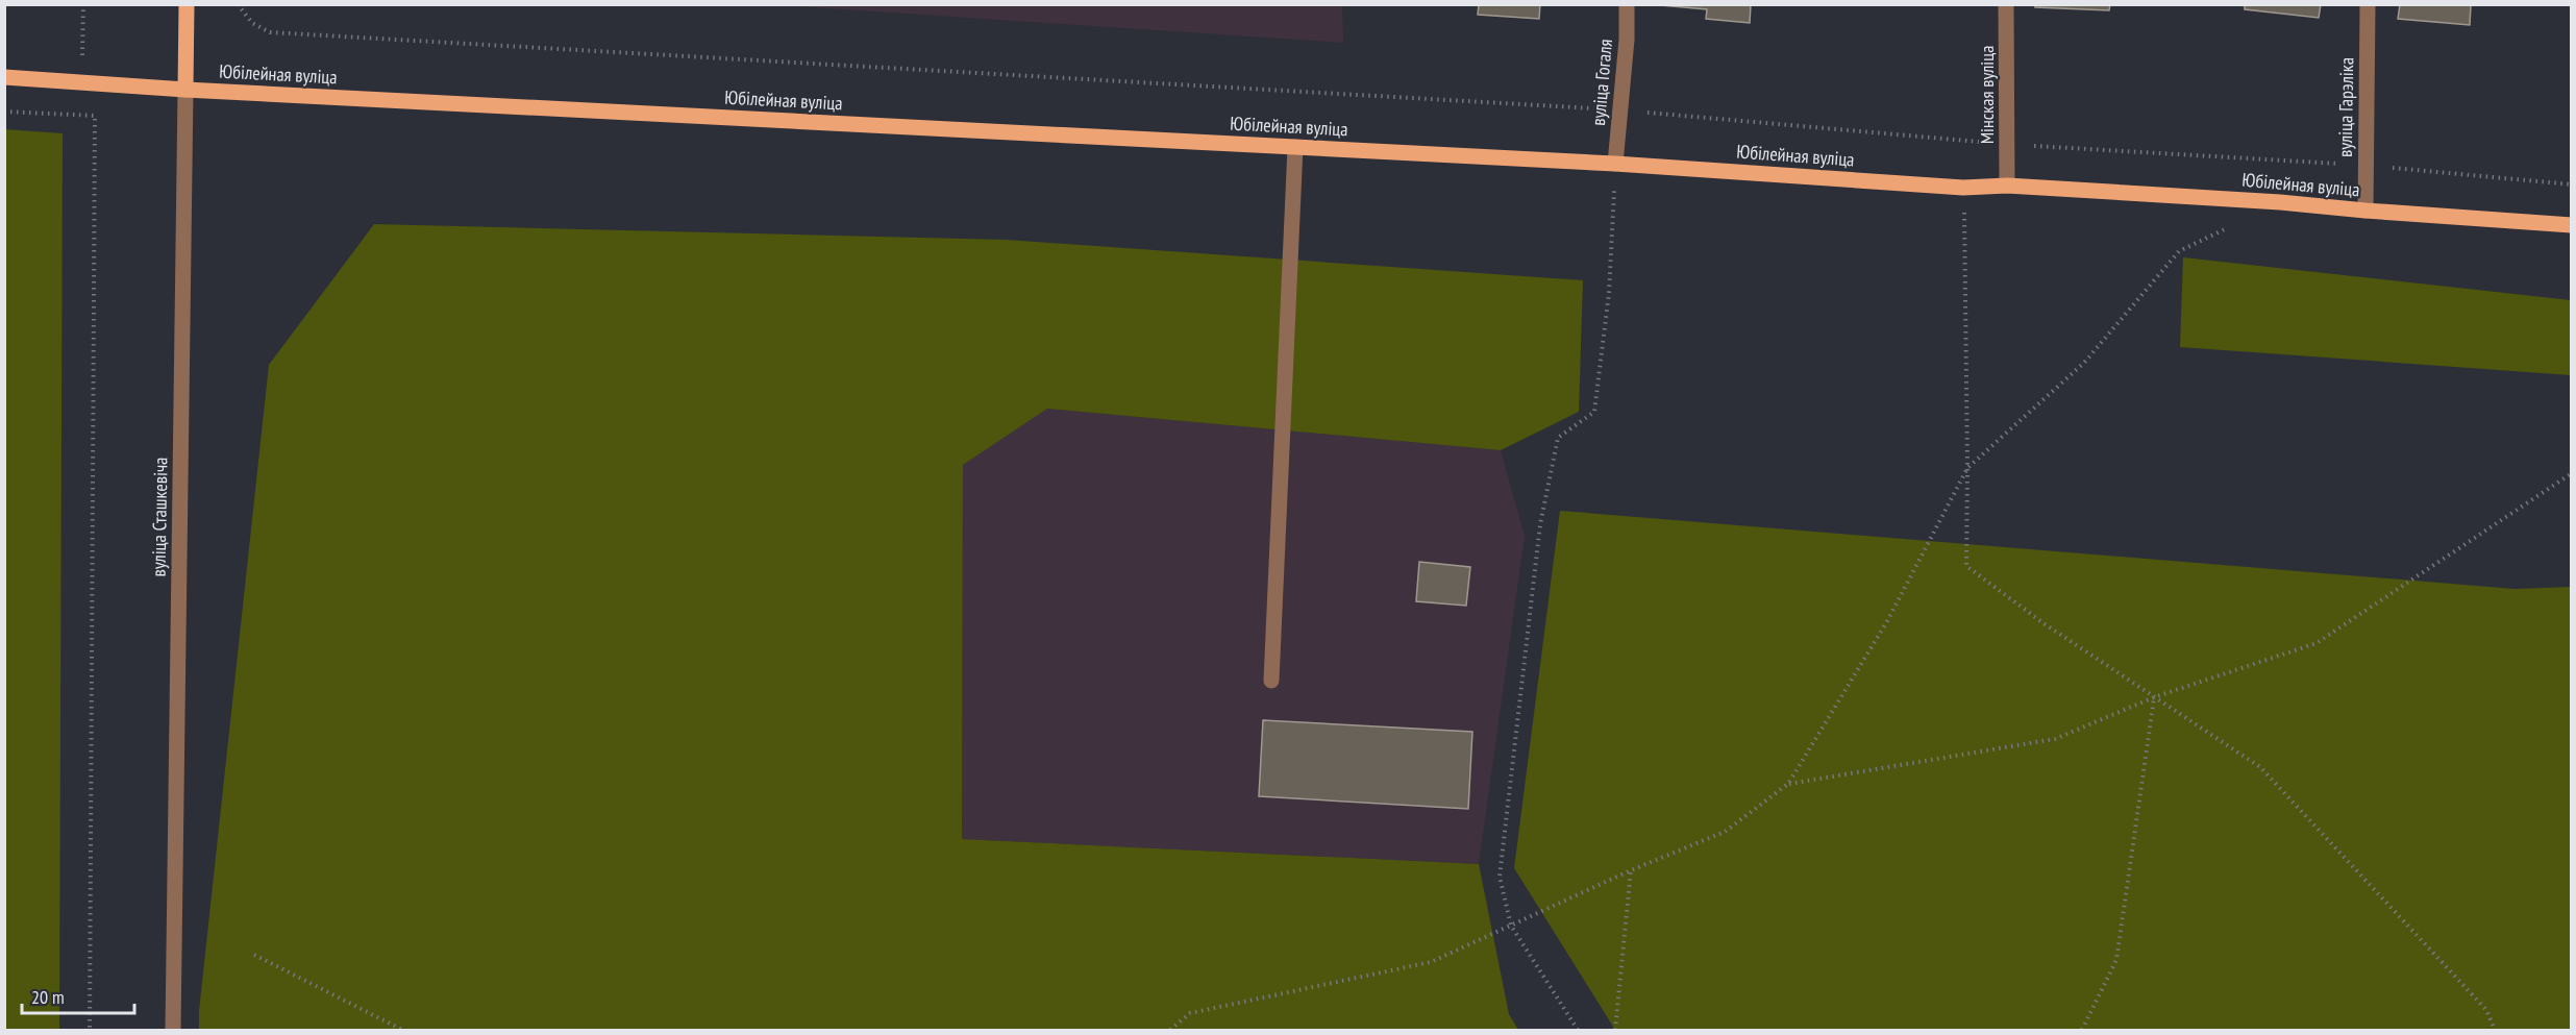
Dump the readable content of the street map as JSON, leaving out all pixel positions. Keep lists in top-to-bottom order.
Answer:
{
  "streets": {
    "main road": ["Юбілейная вуліца", "вуліца Сташкевіча"],
    "street": ["вуліца Гогаля", "Мінская вуліца", "вуліца Гарэліка"]
  },
  "crossings": [
    ["Юбілейная вуліца", "вуліца Гогаля"],
    ["Юбілейная вуліца", "Мінская вуліца"],
    ["Юбілейная вуліца", "вуліца Гарэліка"],
    ["Юбілейная вуліца", "вуліца Сташкевіча"]
  ],
  "scale_bar": "20 m"
}
